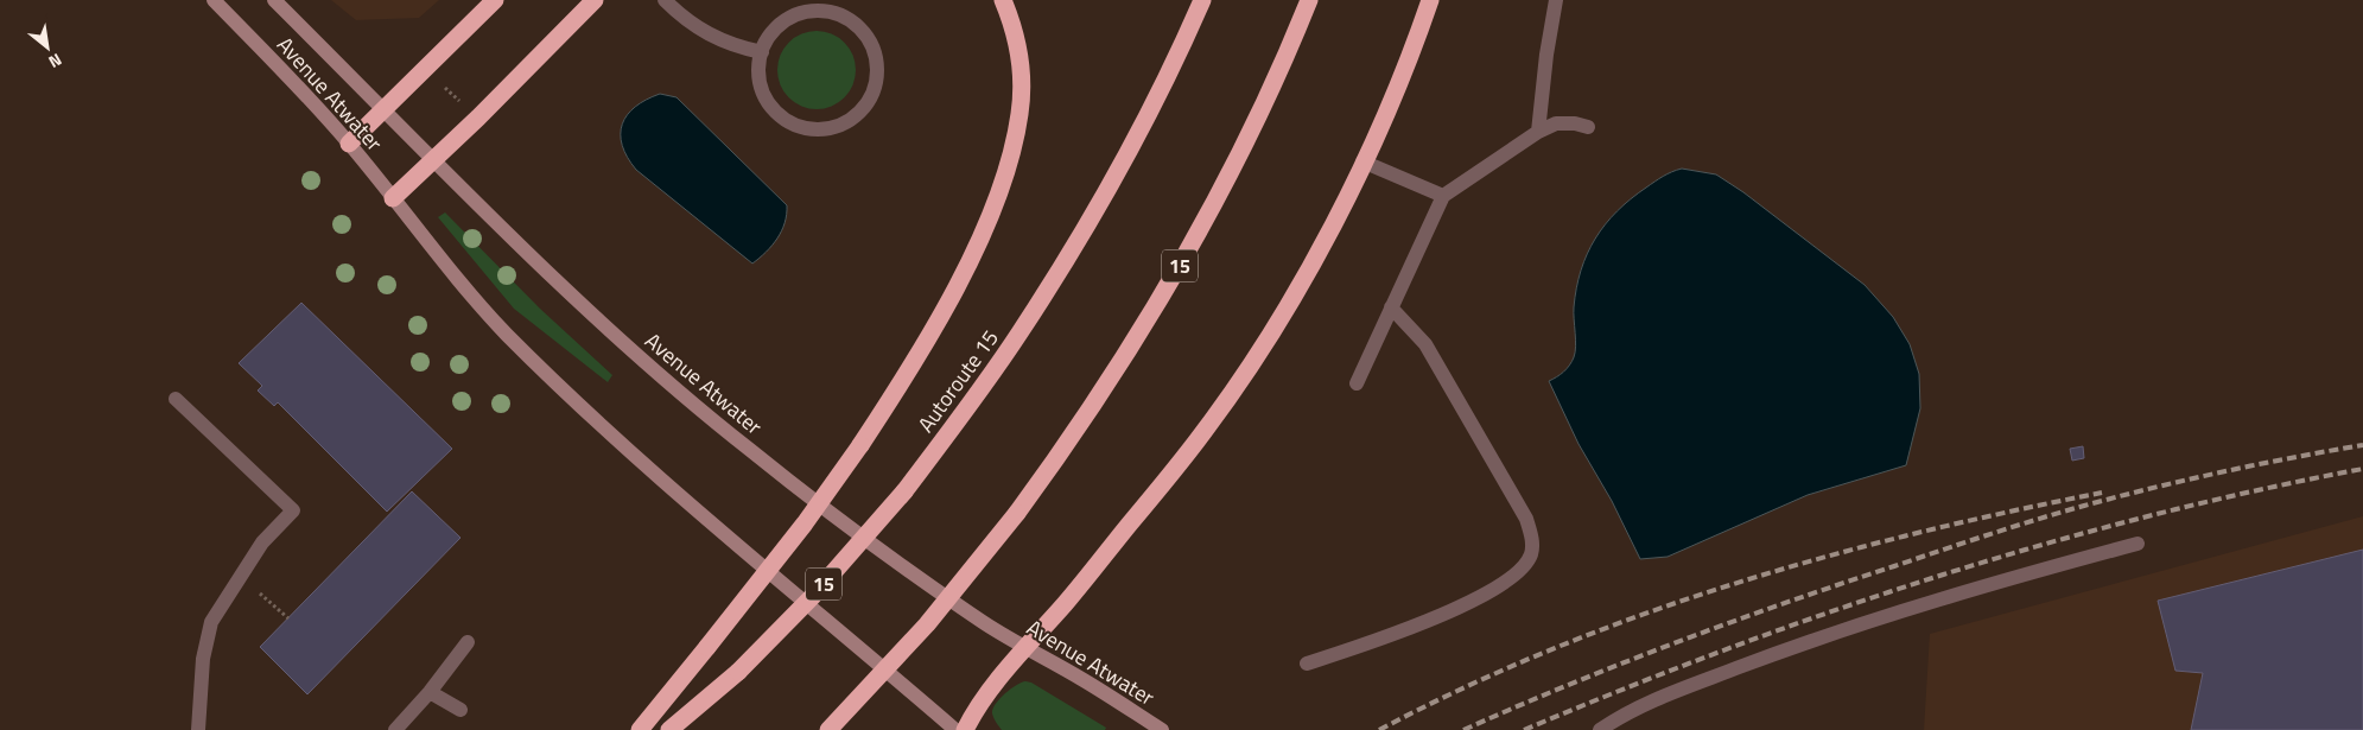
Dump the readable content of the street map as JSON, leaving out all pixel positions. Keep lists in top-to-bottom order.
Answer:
{
  "streets": {
    "highway": ["15", "Autoroute 15"],
    "main road": ["Avenue Atwater"]
  },
  "north": "bottom right"
}
